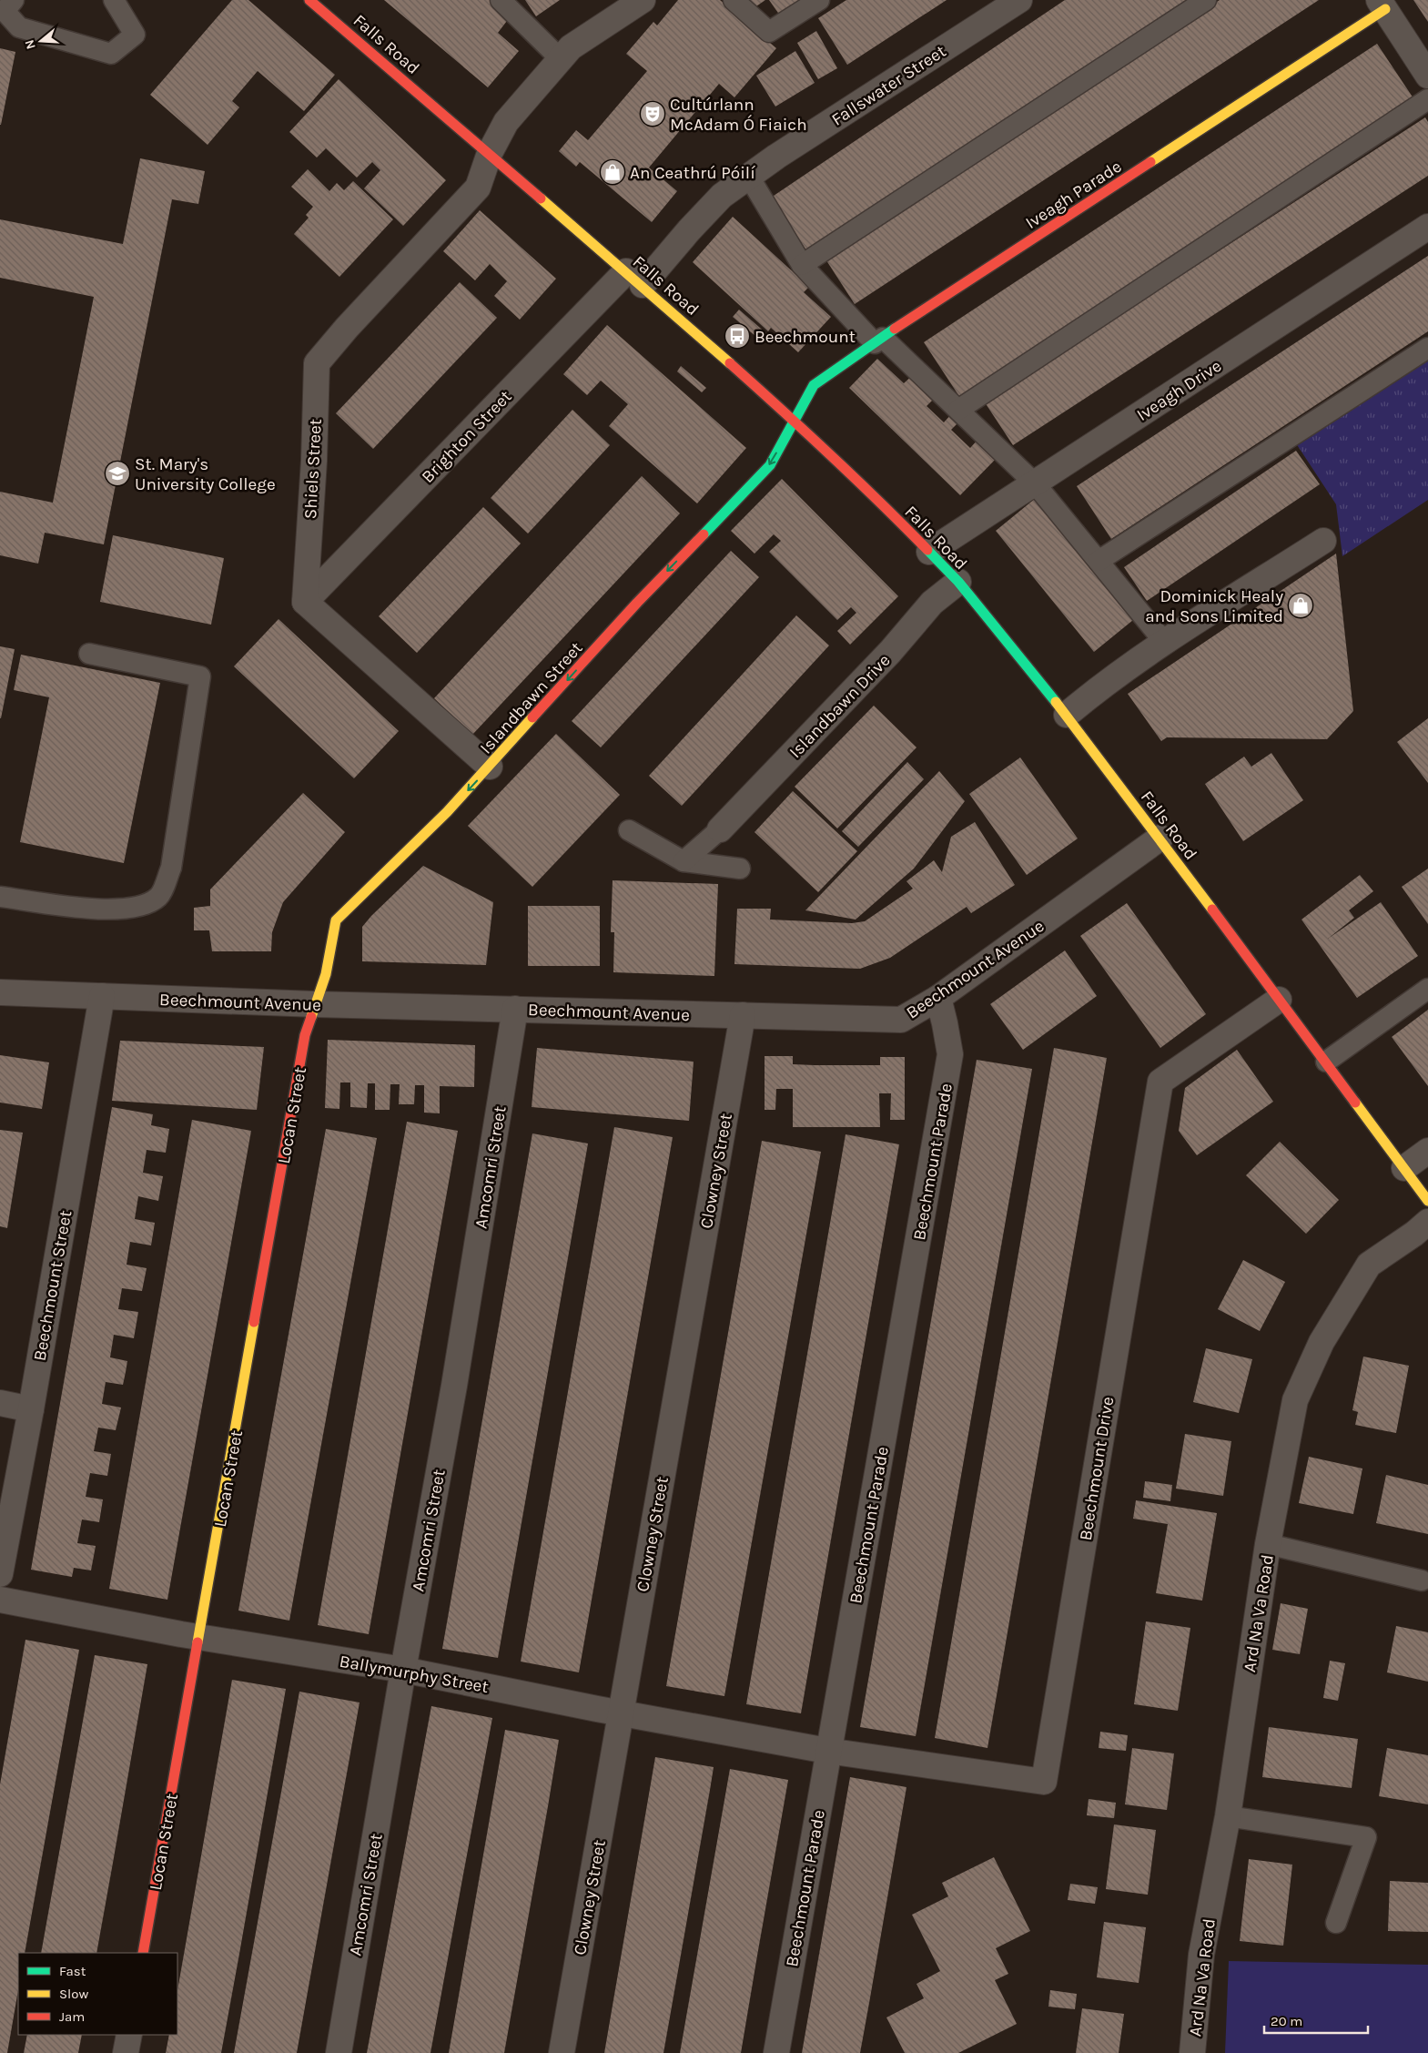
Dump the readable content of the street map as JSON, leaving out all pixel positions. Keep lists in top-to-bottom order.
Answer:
{
  "streets": {
    "street": [
      "Falls Road",
      "Fallswater Street",
      "Iveagh Parade",
      "Iveagh Drive",
      "Brighton Street",
      "Shiels Street",
      "Islandbawn Street",
      "Islandbawn Drive",
      "Beechmount Avenue",
      "Locan Street",
      "Beechmount Parade",
      "Amcomri Street",
      "Clowney Street",
      "Beechmount Street",
      "Beechmount Drive",
      "Ard Na Va Road",
      "Ballymurphy Street"
    ]
  },
  "crossings": [
    ["Falls Road", "Fallswater Street"],
    ["Falls Road", "Iveagh Parade"],
    ["Falls Road", "Iveagh Drive"],
    ["Falls Road", "Brighton Street"],
    ["Falls Road", "Shiels Street"],
    ["Falls Road", "Islandbawn Street"],
    ["Falls Road", "Islandbawn Drive"],
    ["Falls Road", "Beechmount Avenue"],
    ["Falls Road", "Beechmount Drive"],
    ["Fallswater Street", "Brighton Street"],
    ["Iveagh Parade", "Islandbawn Street"],
    ["Brighton Street", "Shiels Street"],
    ["Islandbawn Street", "Beechmount Avenue"],
    ["Islandbawn Street", "Locan Street"],
    ["Beechmount Avenue", "Locan Street"],
    ["Beechmount Avenue", "Beechmount Parade"],
    ["Beechmount Avenue", "Amcomri Street"],
    ["Beechmount Avenue", "Clowney Street"],
    ["Beechmount Avenue", "Beechmount Street"],
    ["Locan Street", "Ballymurphy Street"],
    ["Beechmount Parade", "Beechmount Drive"],
    ["Beechmount Parade", "Ballymurphy Street"],
    ["Amcomri Street", "Ballymurphy Street"],
    ["Clowney Street", "Ballymurphy Street"],
    ["Beechmount Drive", "Ballymurphy Street"]
  ],
  "one_way": ["Islandbawn Street"],
  "places": {
    "theatre": ["Cultúrlann McAdam Ó Fiaich"],
    "shop": ["An Ceathrú Póilí", "Dominick Healy and Sons Limited"],
    "bus stop": ["Beechmount"],
    "school or university": ["St. Mary's University College"]
  },
  "legend": ["Fast", "Slow", "Jam"],
  "scale_bar": "20 m",
  "north": "left"
}
